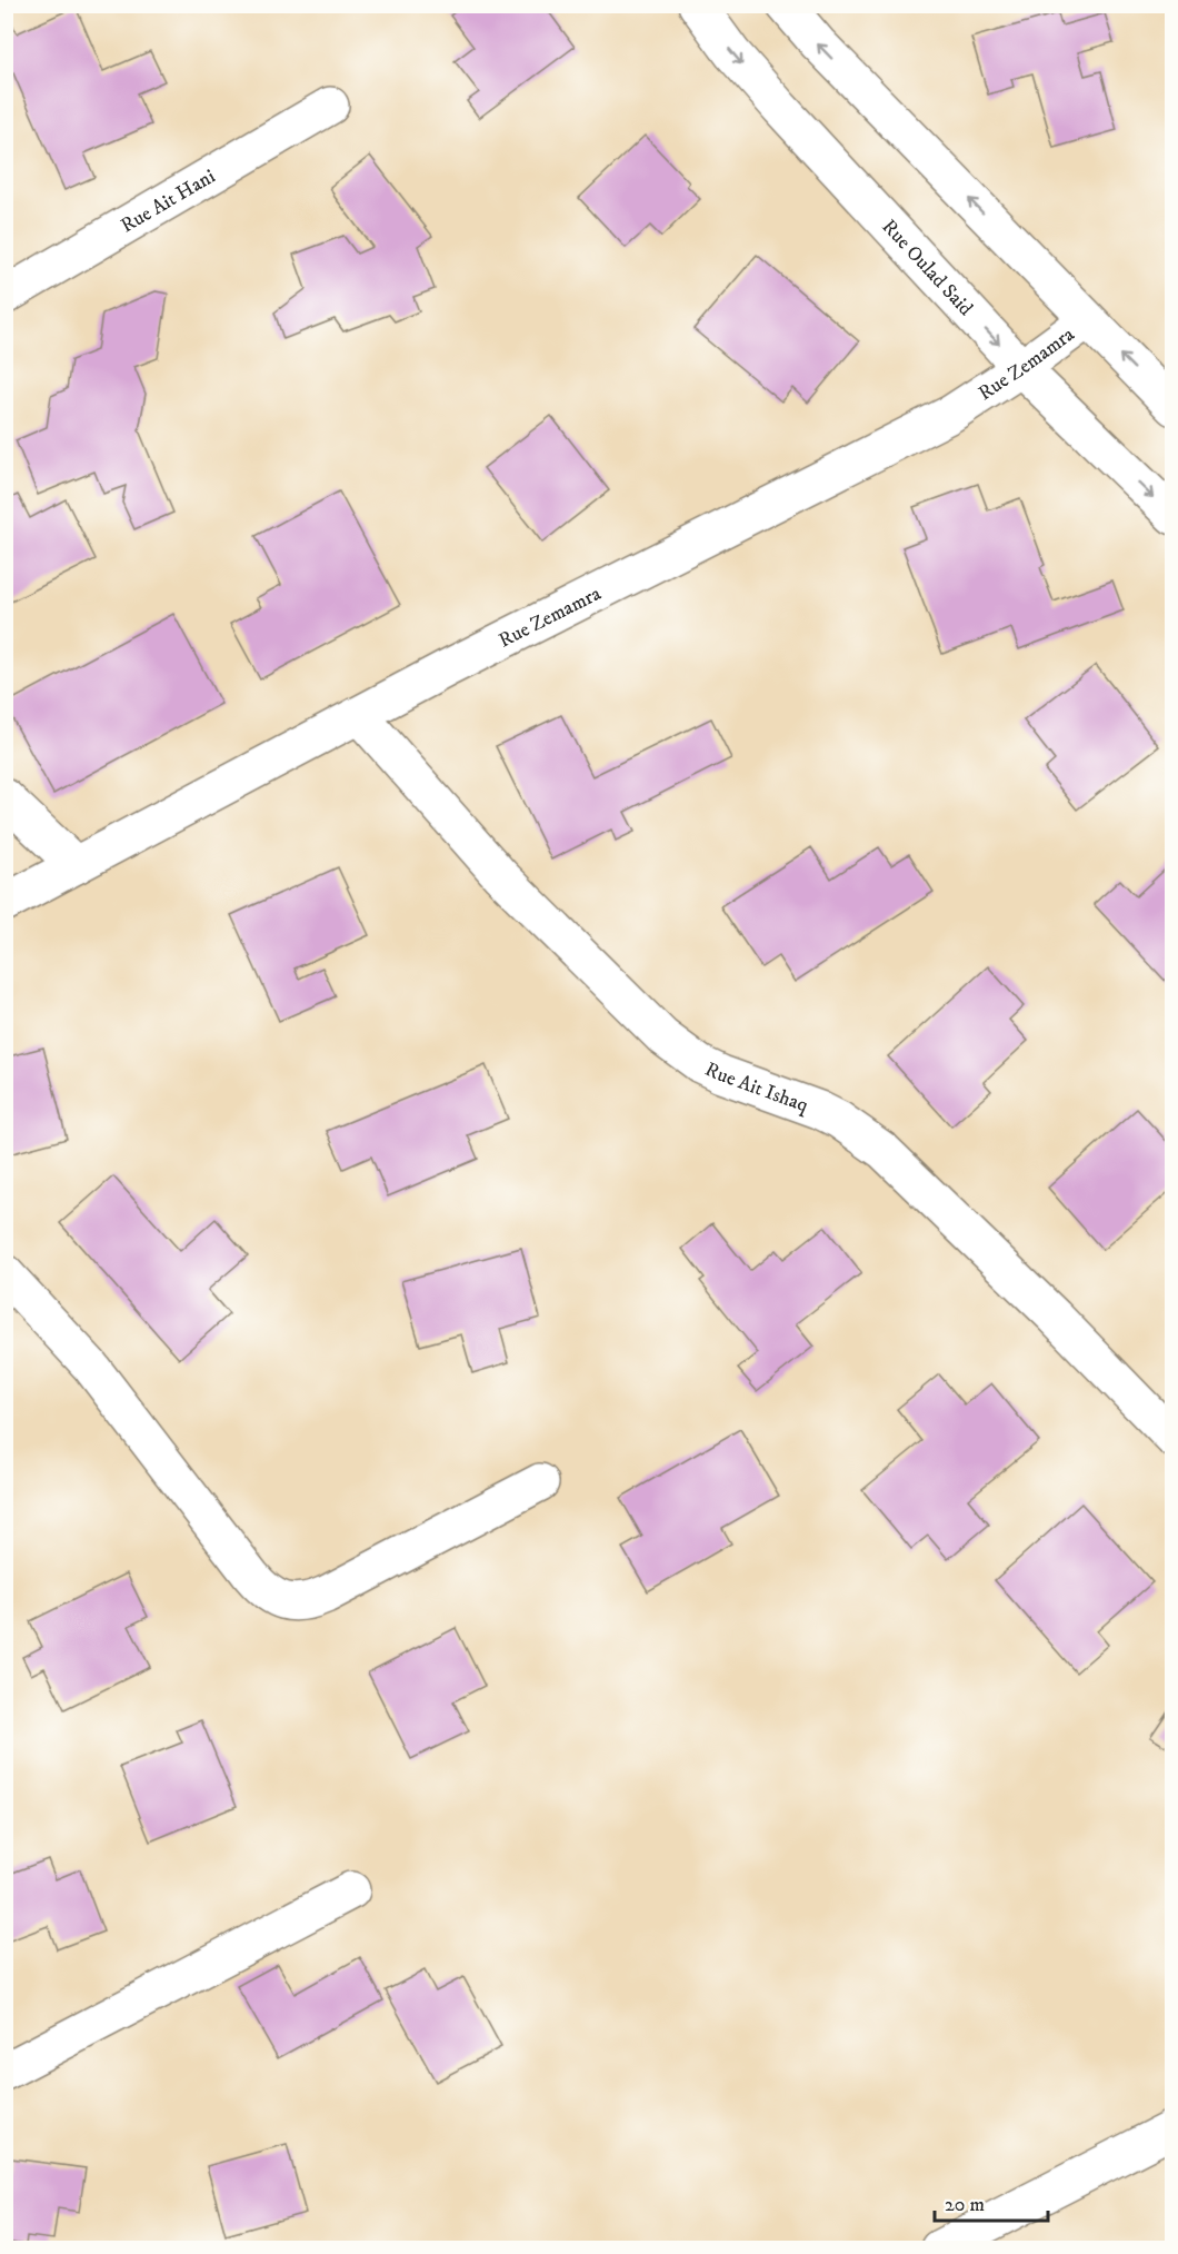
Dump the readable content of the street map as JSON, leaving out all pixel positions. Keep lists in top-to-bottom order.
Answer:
{
  "streets": {
    "street": [
      "Rue Ait Hani",
      "Rue Oulad Said",
      "Rue Zemamra",
      "Rue Ait Ishaq"
    ]
  },
  "crossings": [
    ["Rue Oulad Said", "Rue Zemamra"],
    ["Rue Zemamra", "Rue Ait Ishaq"]
  ],
  "scale_bar": "20 m"
}
